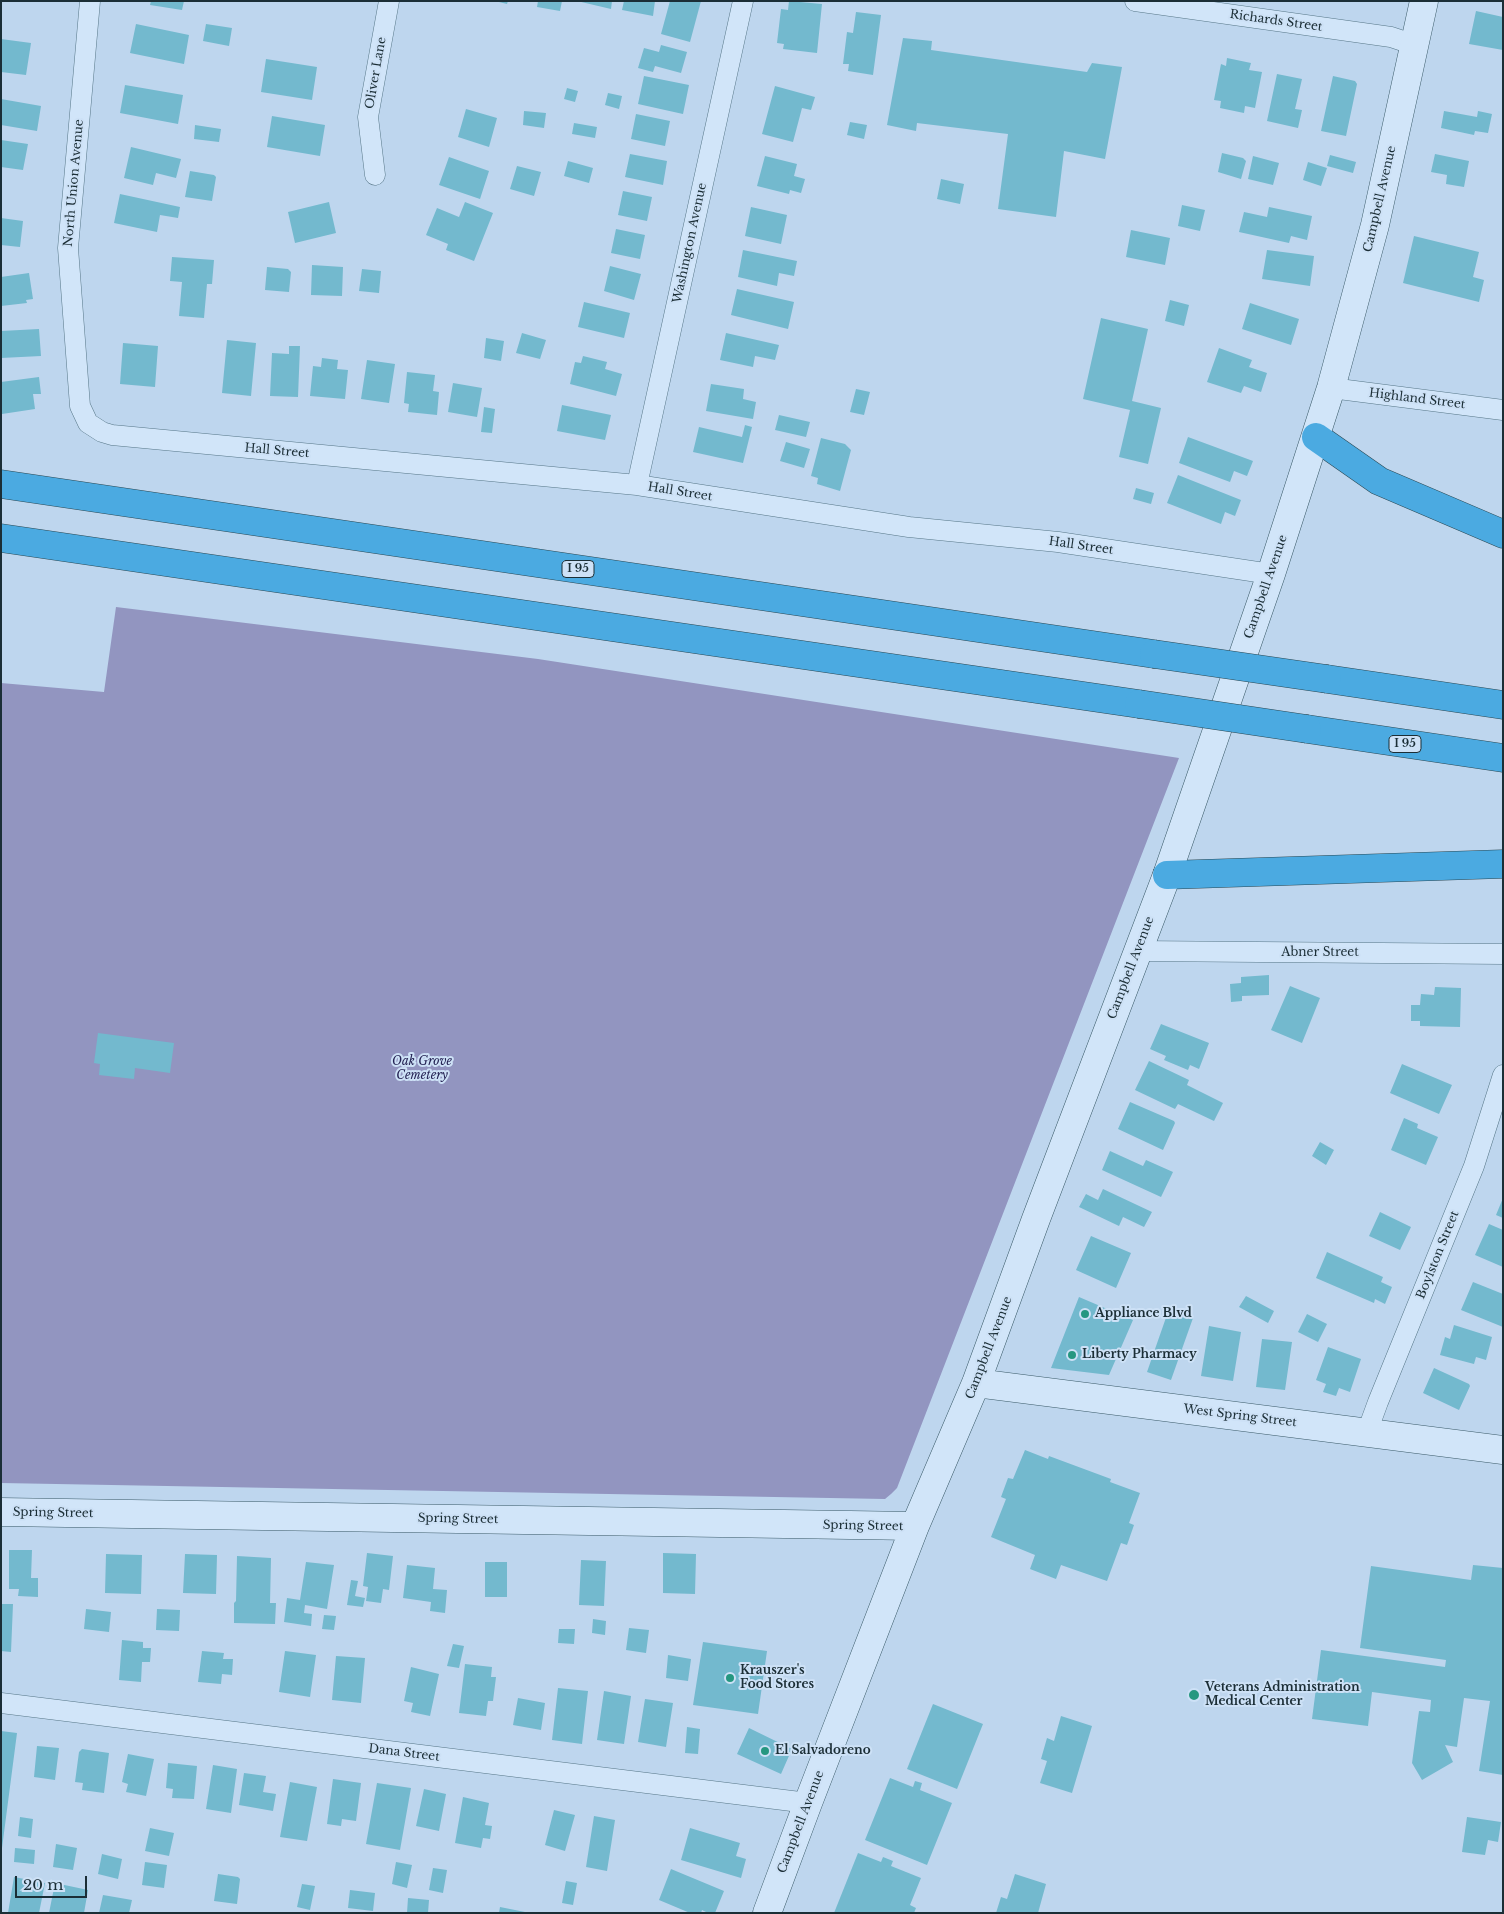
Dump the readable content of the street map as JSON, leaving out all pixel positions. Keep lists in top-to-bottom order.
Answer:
{
  "streets": {
    "highway": ["I 95"],
    "main road": ["Campbell Avenue", "West Spring Street", "Spring Street"],
    "street": [
      "Richards Street",
      "Oliver Lane",
      "North Union Avenue",
      "Washington Avenue",
      "Highland Street",
      "Hall Street",
      "Abner Street",
      "Boylston Street",
      "Dana Street"
    ]
  },
  "crossings": [
    ["Richards Street", "Campbell Avenue"],
    ["North Union Avenue", "Hall Street"],
    ["Campbell Avenue", "Highland Street"],
    ["Campbell Avenue", "Hall Street"],
    ["Campbell Avenue", "Abner Street"],
    ["Campbell Avenue", "West Spring Street"],
    ["Campbell Avenue", "Spring Street"],
    ["Campbell Avenue", "Dana Street"],
    ["Washington Avenue", "Hall Street"],
    ["Boylston Street", "West Spring Street"]
  ],
  "parks": ["Oak Grove Cemetery"],
  "places": [
    "Appliance Blvd",
    "Liberty Pharmacy",
    "Krauszer's Food Stores",
    "Veterans Administration Medical Center",
    "El Salvadoreno"
  ],
  "scale_bar": "20 m"
}
